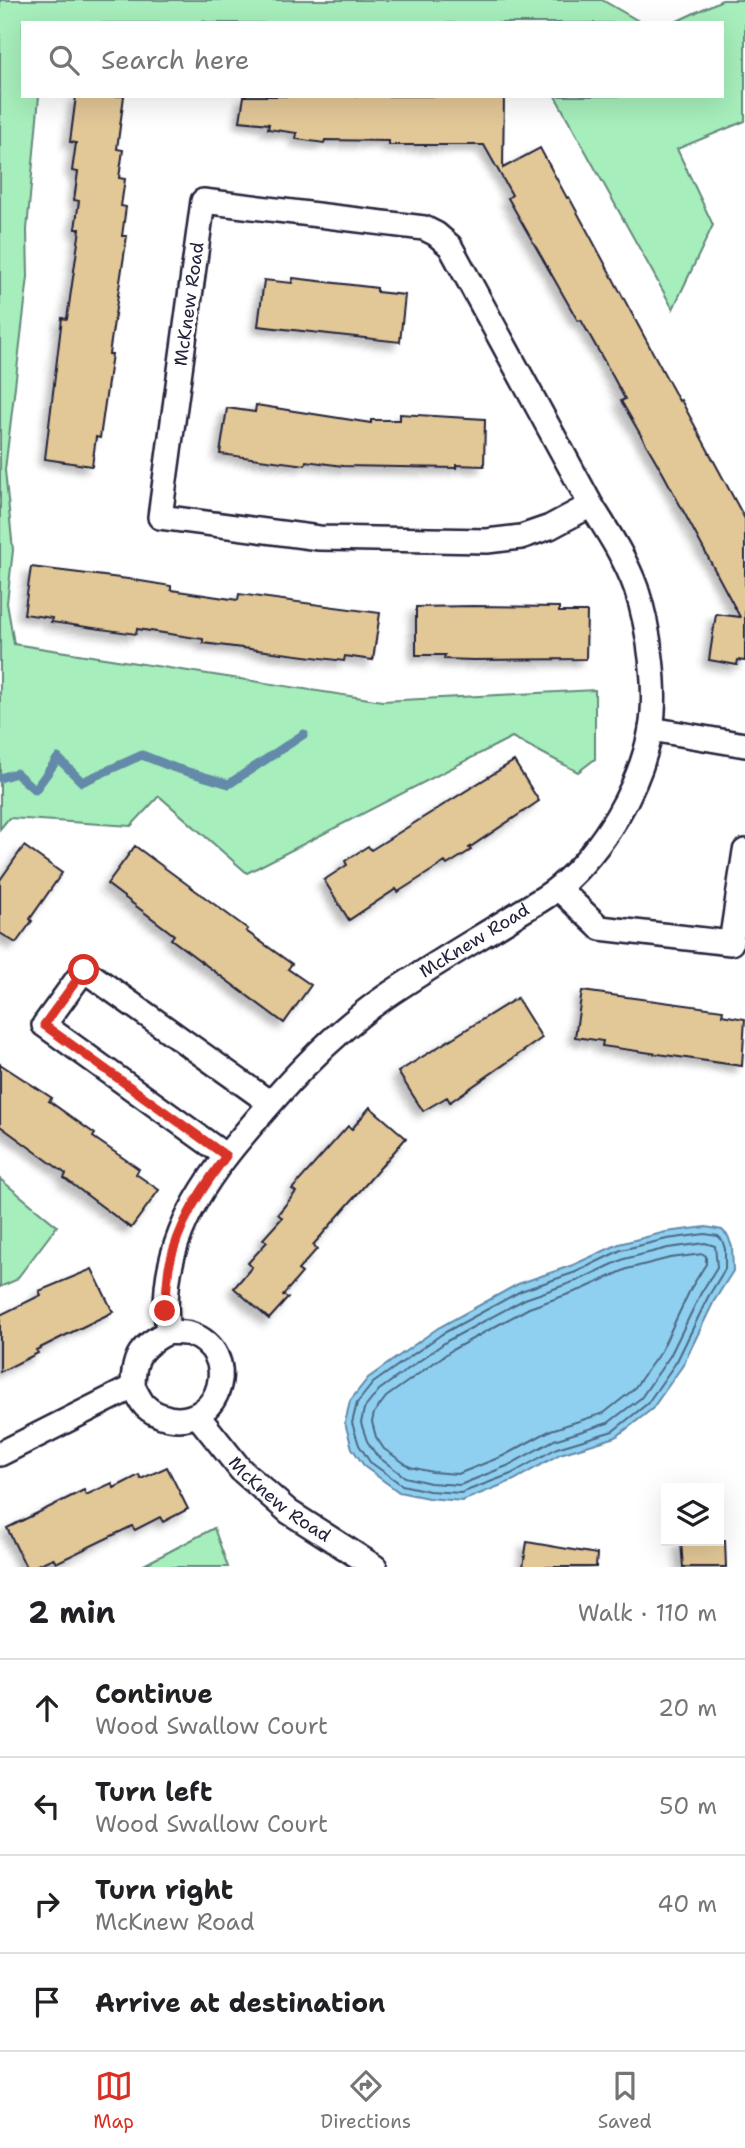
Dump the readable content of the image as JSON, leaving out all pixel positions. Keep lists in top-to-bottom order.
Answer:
{
  "streets": {
    "street": ["McKnew Road"]
  },
  "page": {
    "search": "Search here",
    "heading": ["2 min", "Walk · 110 m"],
    "list": [
      ["Continue", "Wood Swallow Court", "20 m"],
      ["Turn left", "Wood Swallow Court", "50 m"],
      ["Turn right", "McKnew Road", "40 m"],
      "Arrive at destination"
    ],
    "nav": ["Map", "Directions", "Saved"]
  }
}
